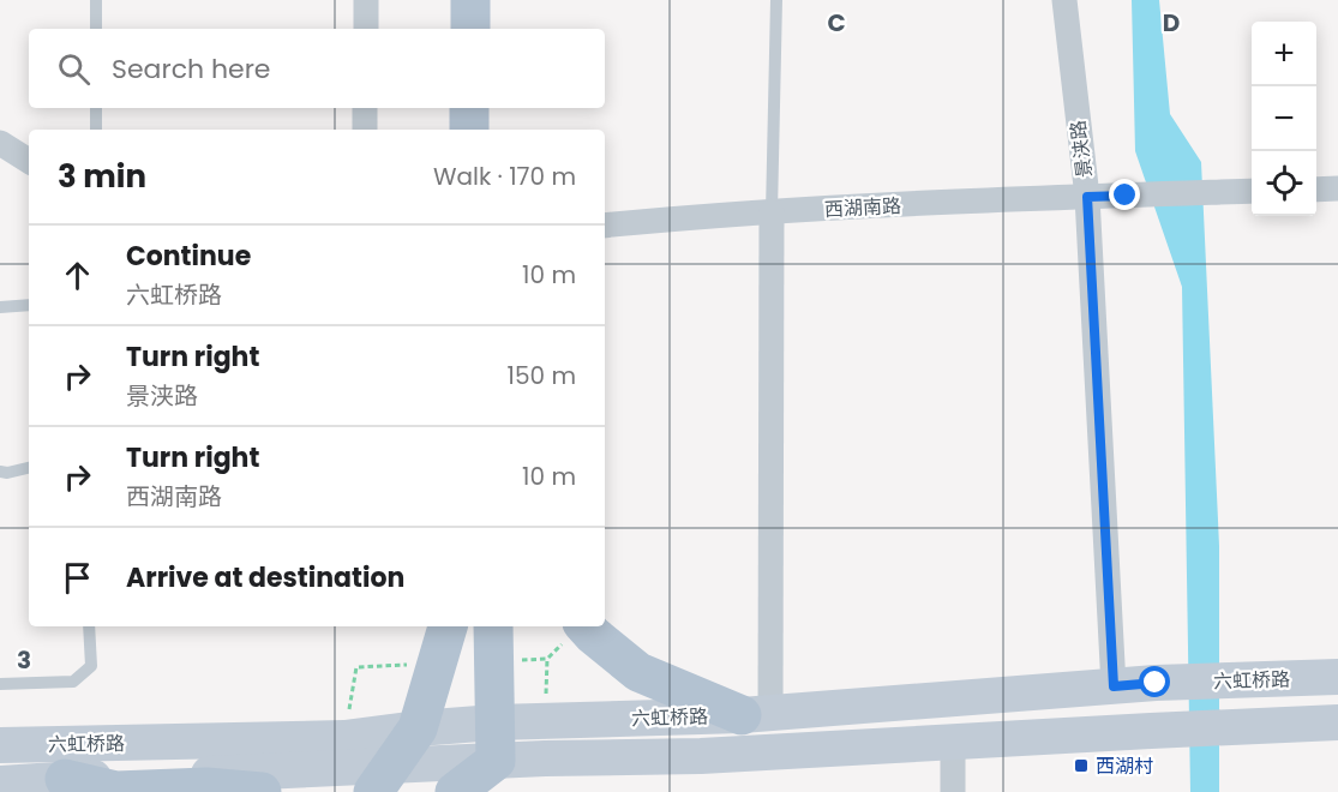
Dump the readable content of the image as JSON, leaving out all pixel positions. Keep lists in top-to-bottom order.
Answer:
{
  "streets": {
    "main road": ["六虹桥路"],
    "street": ["景浃路", "西湖南路"]
  },
  "crossings": [
    ["景浃路", "西湖南路"],
    ["景浃路", "六虹桥路"]
  ],
  "places": {
    "transit": ["西湖村"]
  },
  "page": {
    "map_buttons": ["+", "−"],
    "search": "Search here",
    "heading": ["3 min", "Walk · 170 m"],
    "list": [
      ["Continue", "六虹桥路", "10 m"],
      ["Turn right", "景浃路", "150 m"],
      ["Turn right", "西湖南路", "10 m"],
      "Arrive at destination"
    ]
  },
  "grid": {
    "columns": ["C", "D"],
    "rows": ["3"]
  }
}
